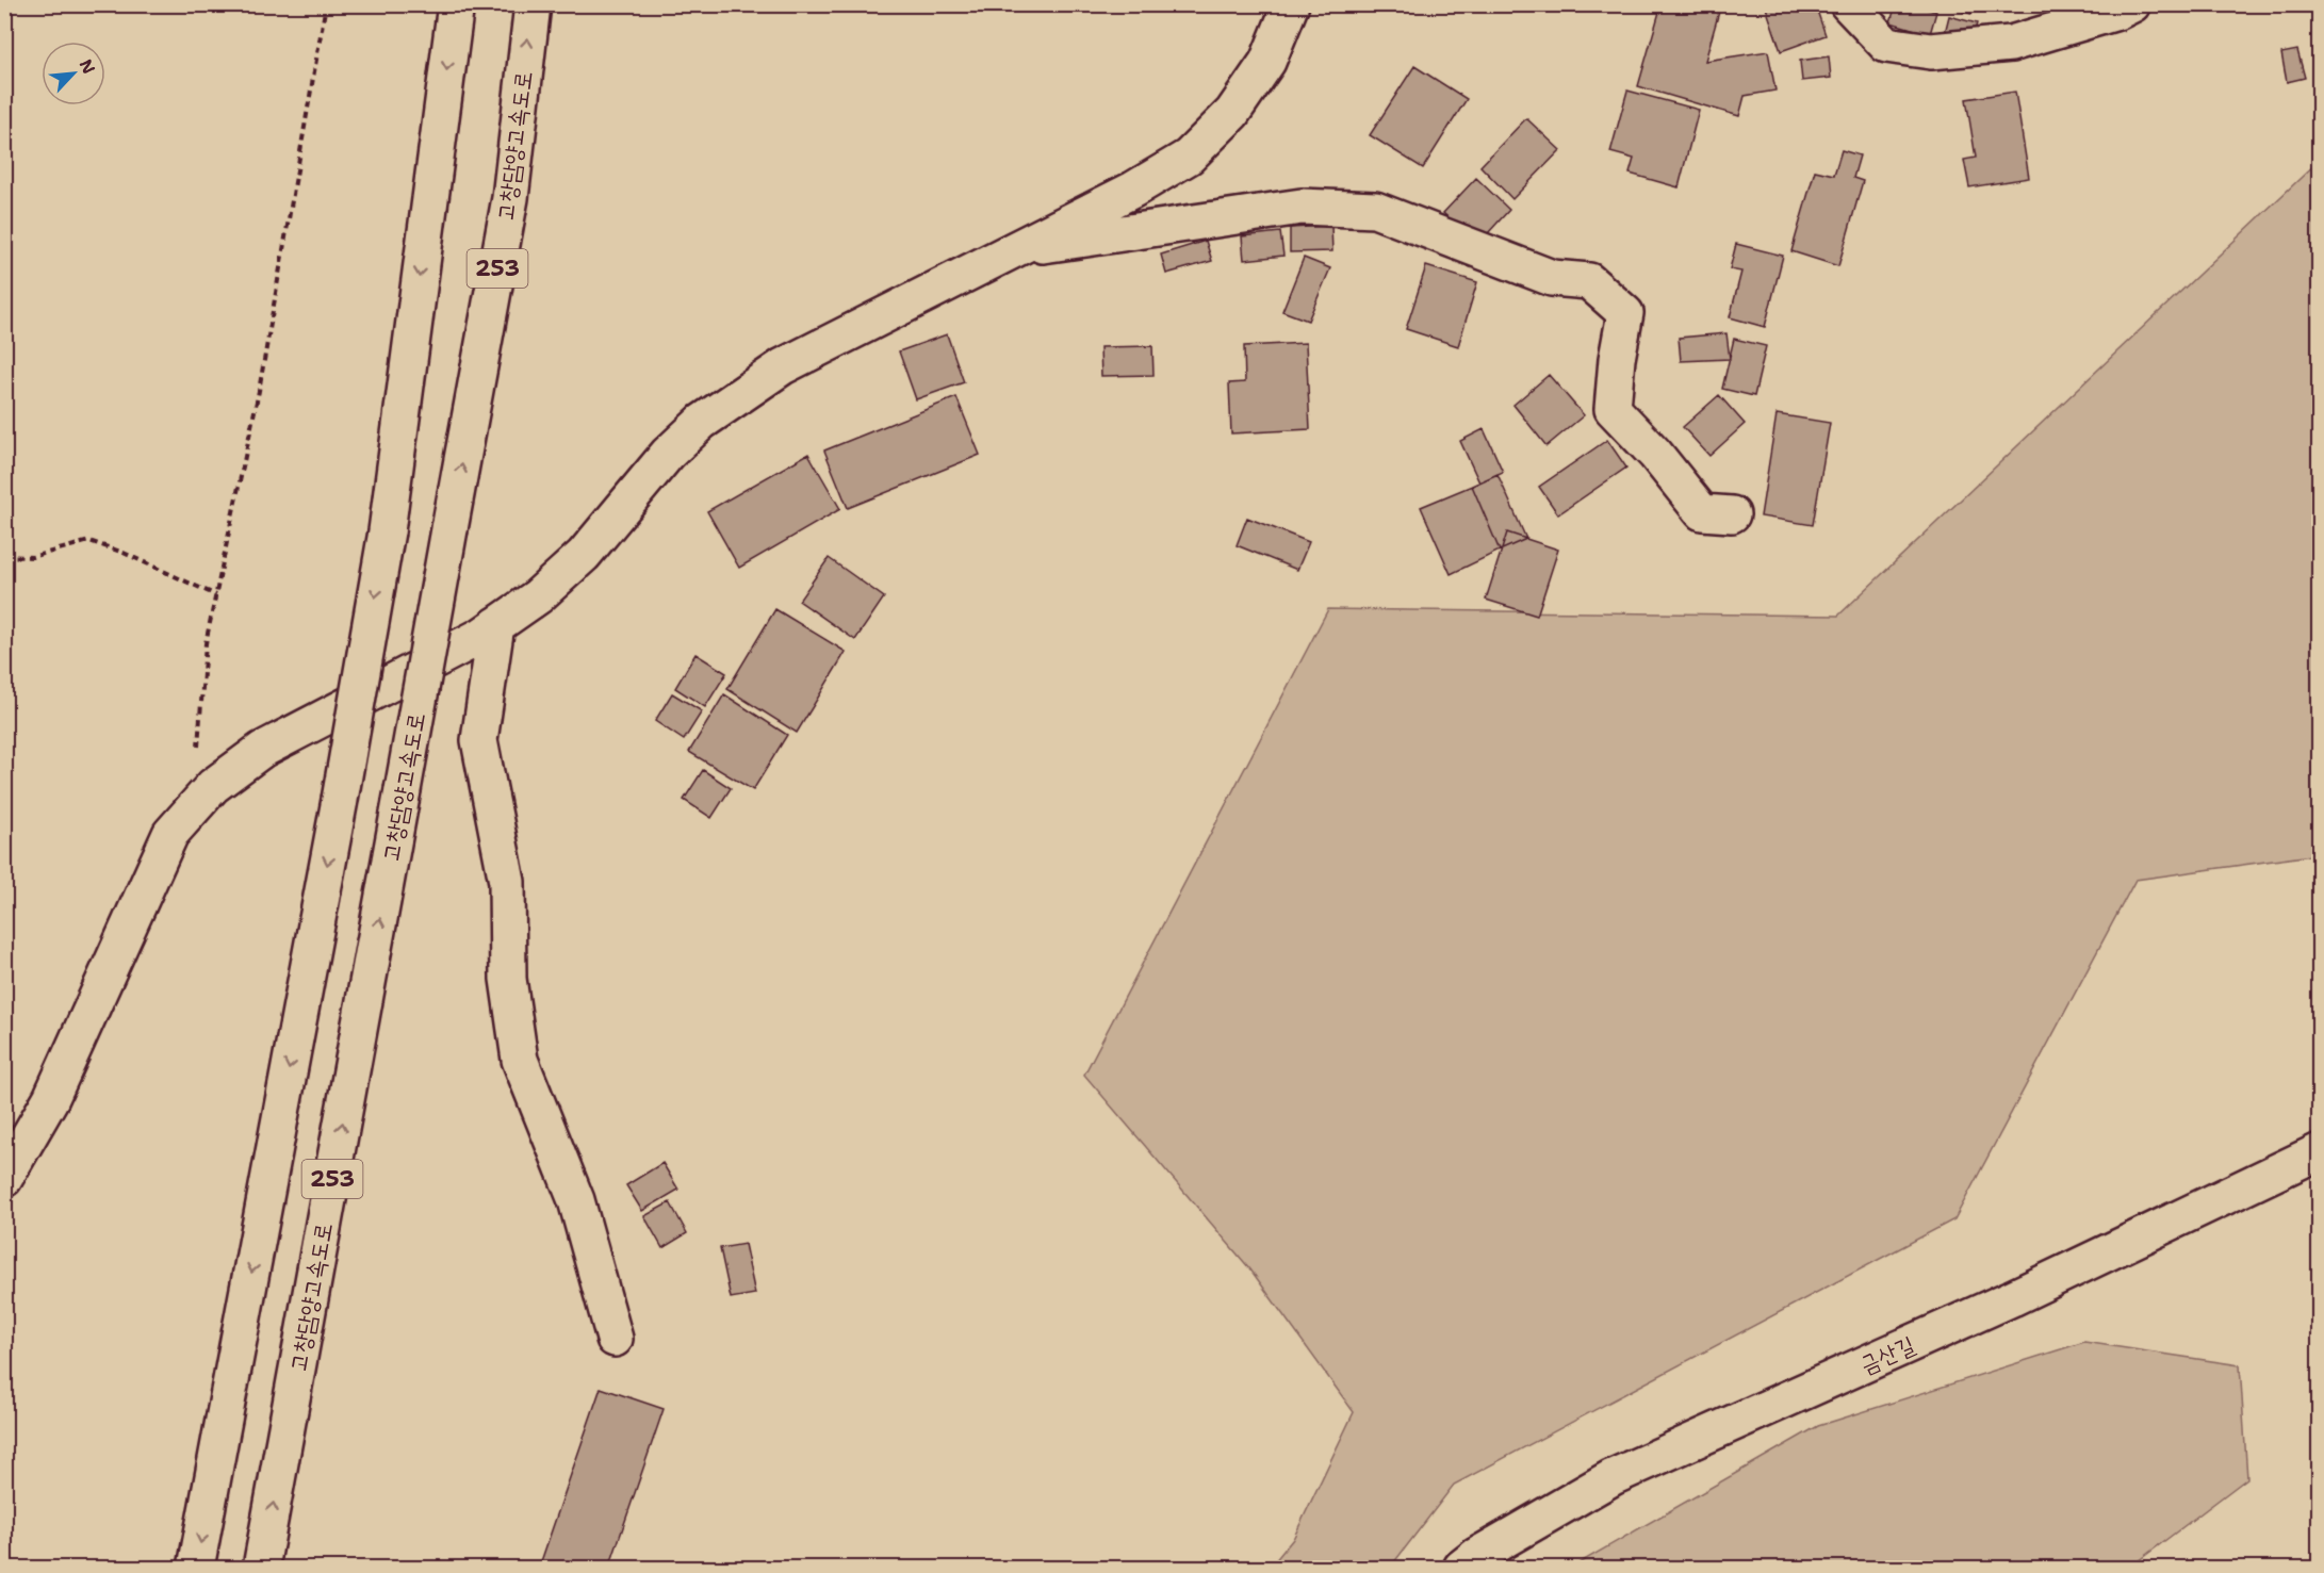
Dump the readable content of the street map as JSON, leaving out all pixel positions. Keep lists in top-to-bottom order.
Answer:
{
  "streets": {
    "main road": ["고창담양고속도로", "253", "금산길"]
  },
  "north": "top right"
}
